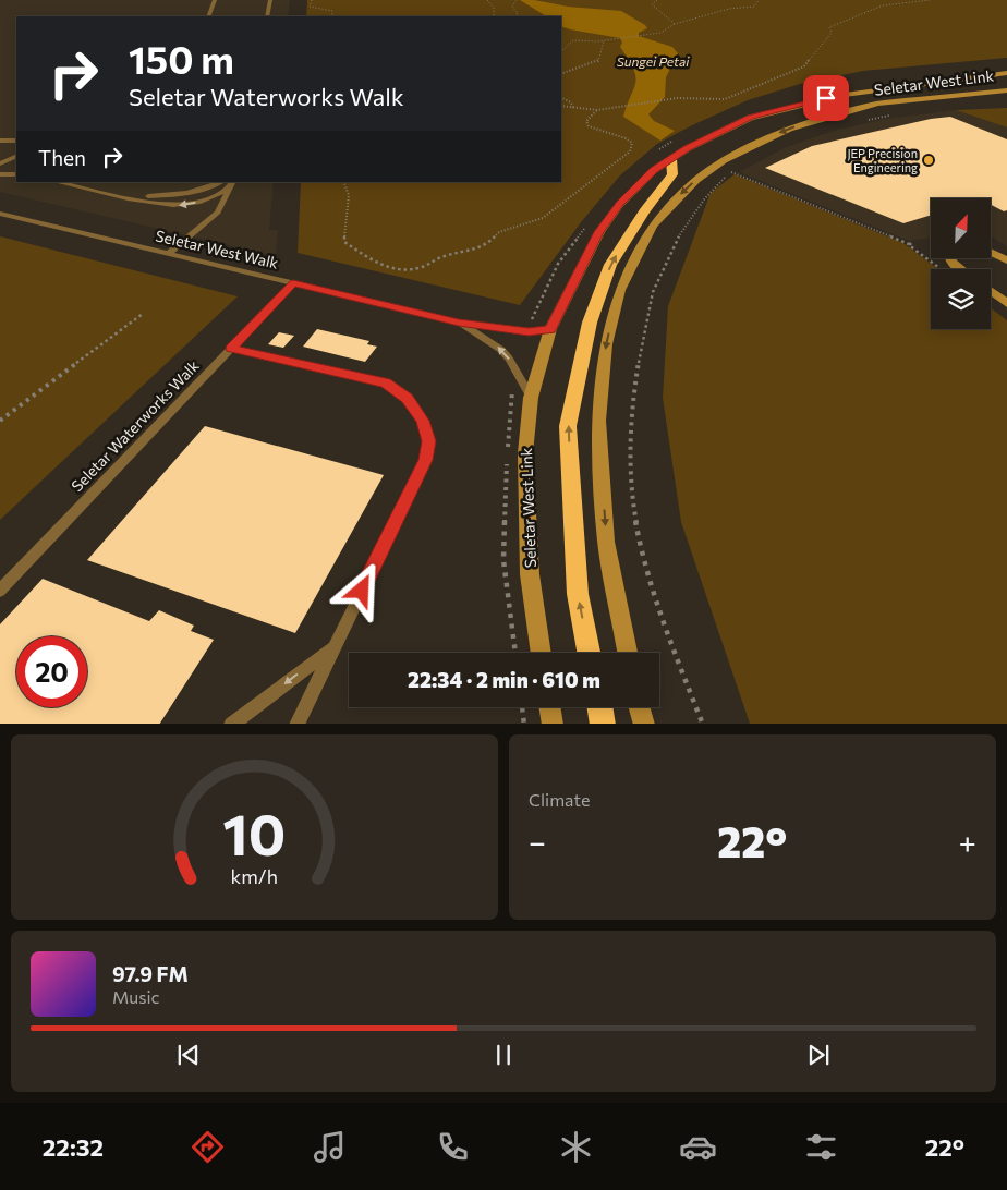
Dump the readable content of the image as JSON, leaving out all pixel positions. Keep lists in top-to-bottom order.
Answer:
{
  "streets": {
    "main road": ["Seletar West Link"],
    "lane": ["Seletar West Walk", "Seletar Waterworks Walk"]
  },
  "crossings": [
    ["Seletar West Link", "Seletar West Walk"],
    ["Seletar West Walk", "Seletar Waterworks Walk"]
  ],
  "water": ["Sungei Petai"],
  "places": ["JEP Precision Engineering"],
  "north": "top right",
  "page": {
    "turn": ["150 m", "Seletar Waterworks Walk"],
    "then": "Then",
    "limit": "20",
    "trip": "22:34 · 2 min · 610 m",
    "tile": "Climate",
    "heat": ["−", "22°", "+"],
    "song": ["97.9 FM", "Music"],
    "tabs": ["22:32", "22°"],
    "gauge": ["10", "km/h"]
  }
}
